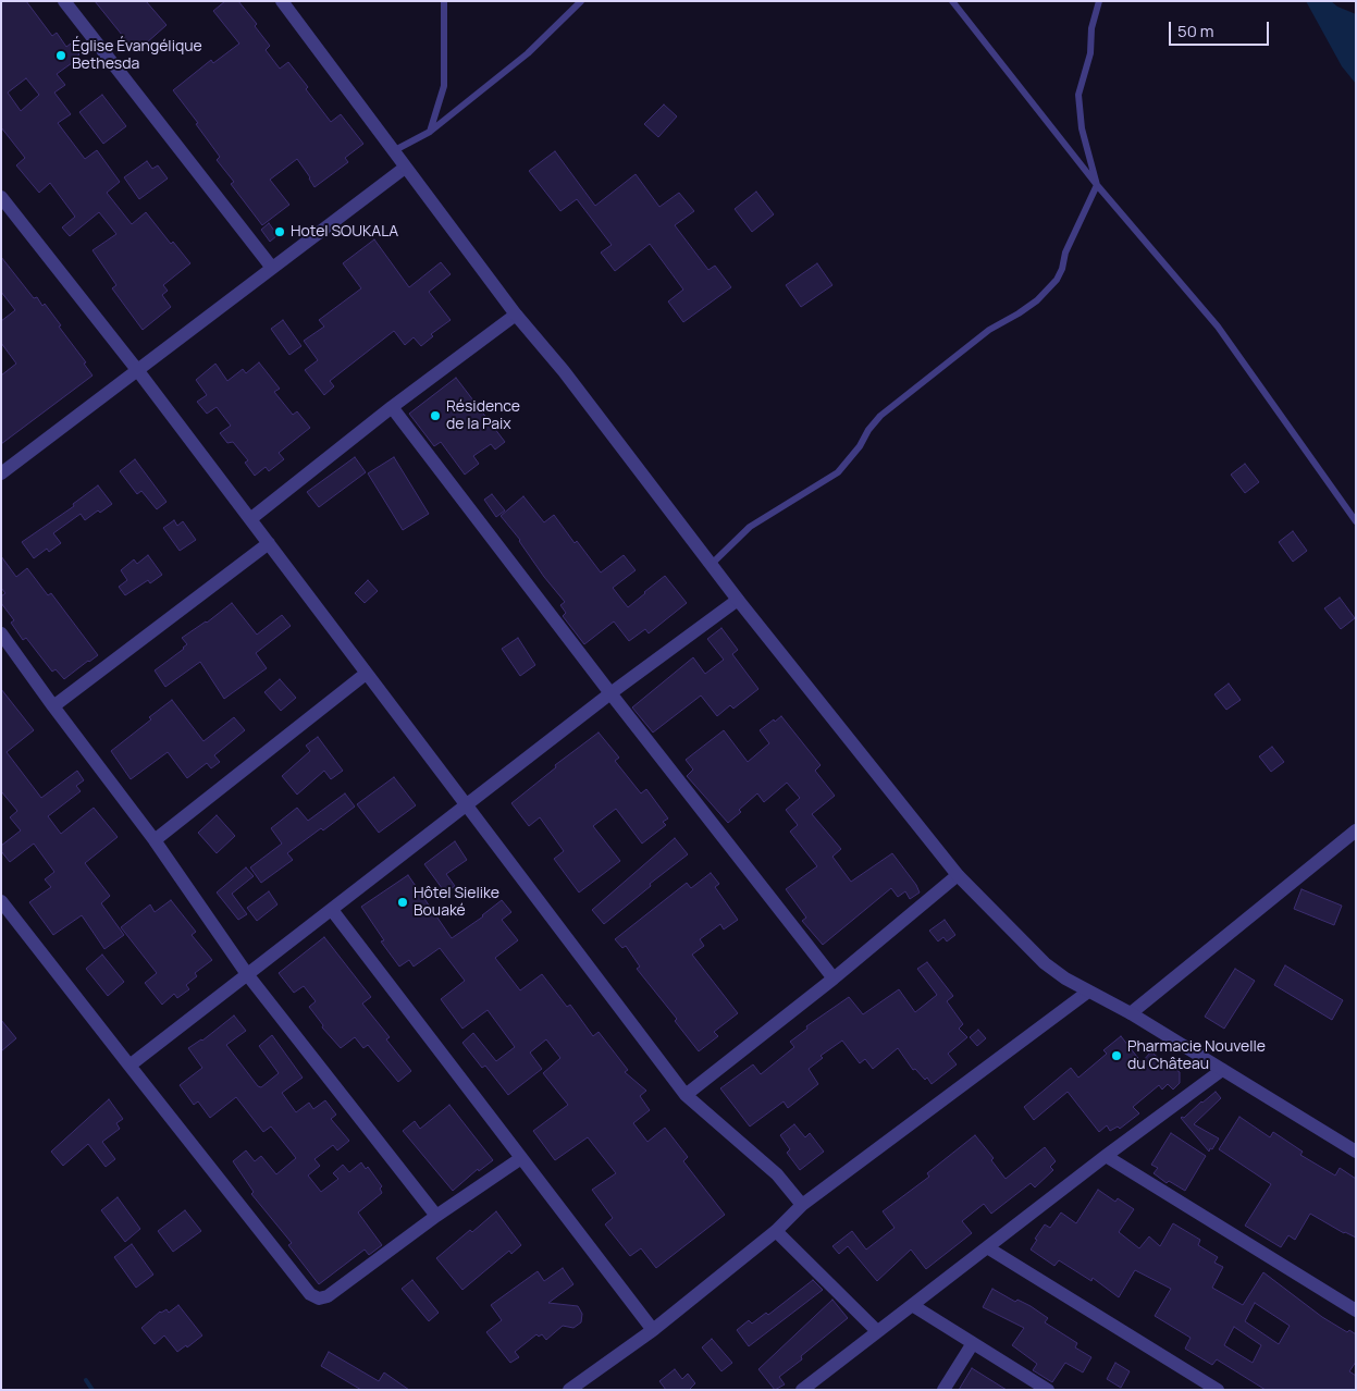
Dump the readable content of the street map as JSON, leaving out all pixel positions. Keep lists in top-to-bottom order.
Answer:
{
  "places": [
    "Église Évangélique Bethesda",
    "Hotel SOUKALA",
    "Résidence de la Paix",
    "Hôtel Sielike Bouaké",
    "Pharmacie Nouvelle du Château"
  ],
  "scale_bar": "50 m"
}
